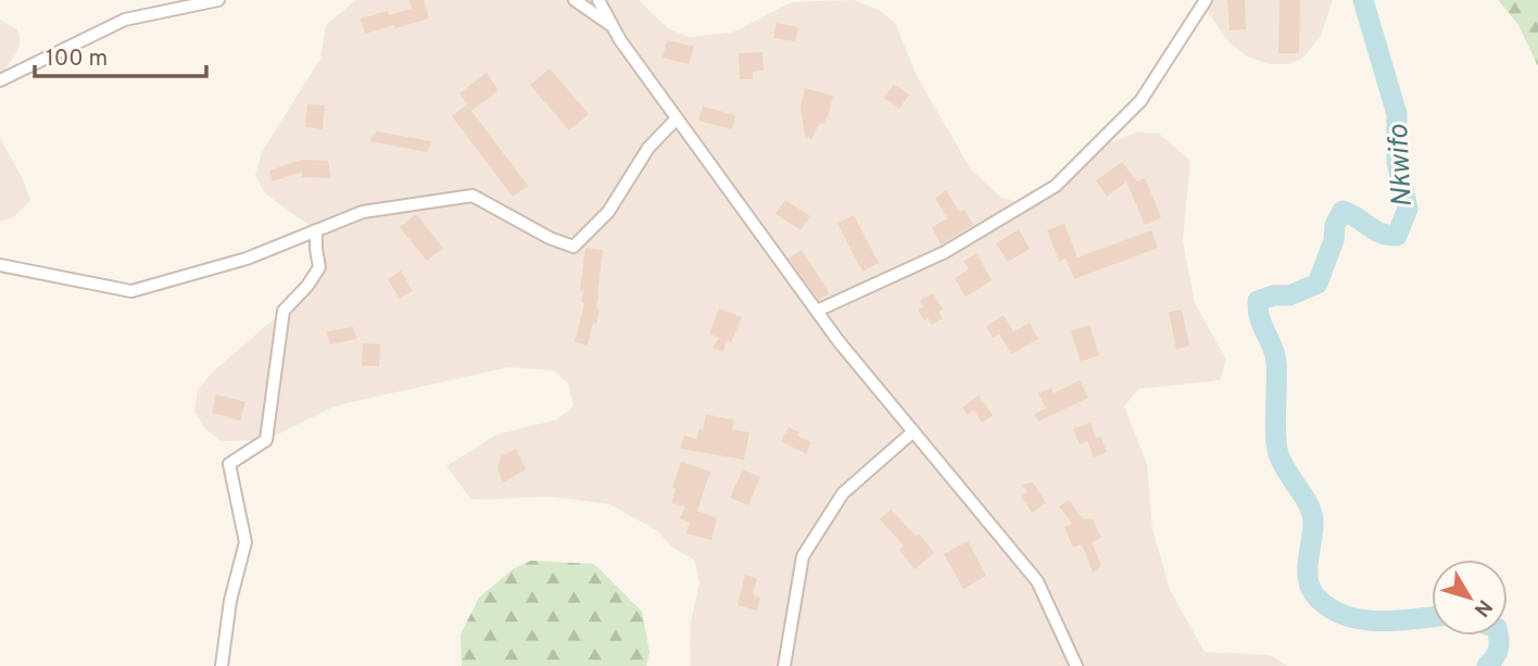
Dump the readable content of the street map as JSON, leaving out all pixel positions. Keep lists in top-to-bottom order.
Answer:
{
  "water": ["Nkwifo"],
  "scale_bar": "100 m",
  "north": "bottom right"
}
